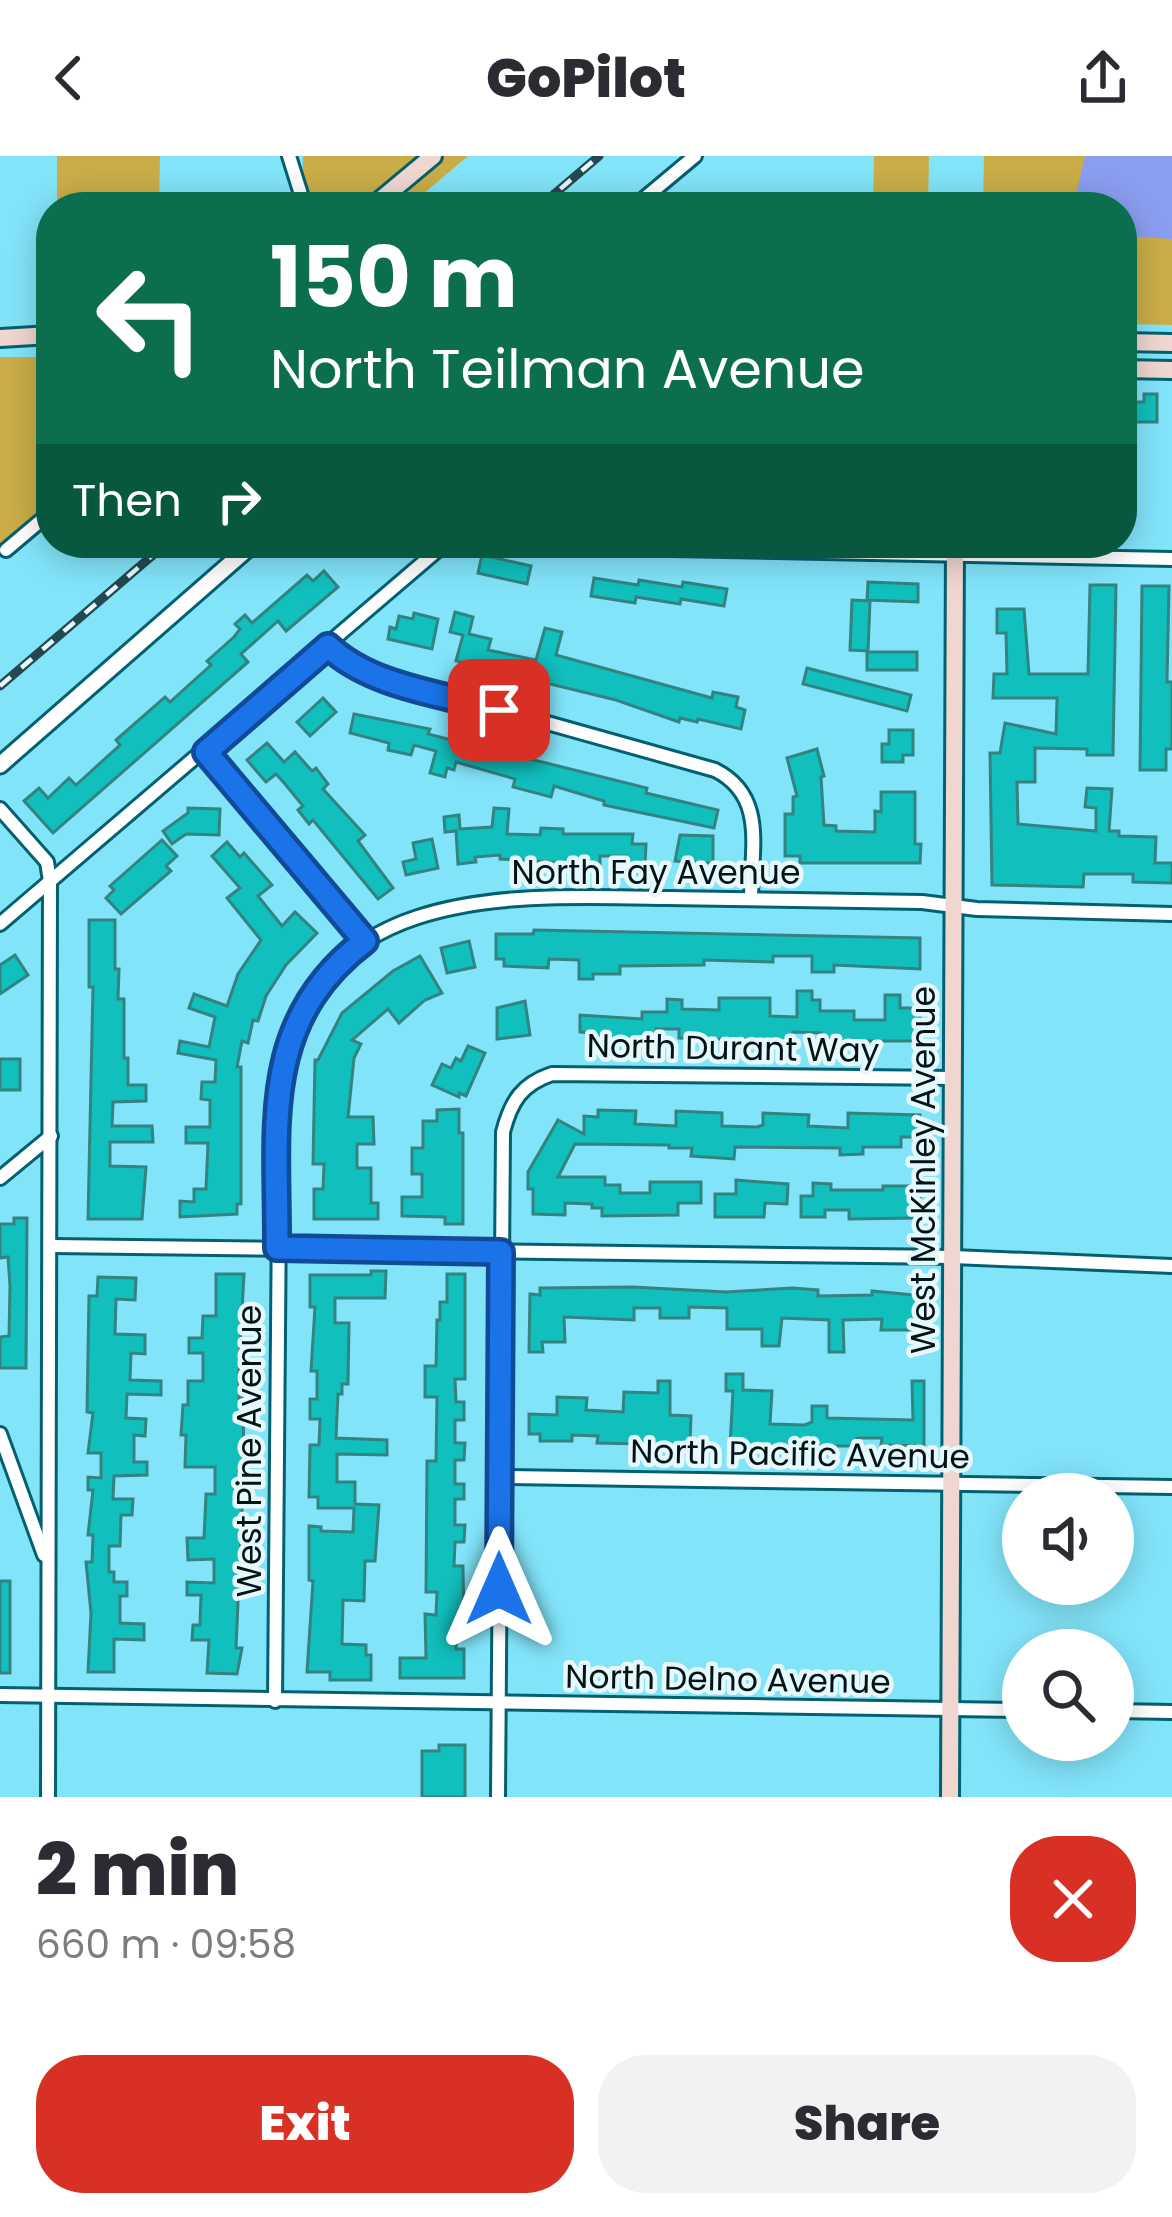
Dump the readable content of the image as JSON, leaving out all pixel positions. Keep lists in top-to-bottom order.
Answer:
{
  "streets": {
    "main road": ["West McKinley Avenue"],
    "street": [
      "North Fay Avenue",
      "North Durant Way",
      "West Pine Avenue",
      "North Pacific Avenue",
      "North Delno Avenue"
    ]
  },
  "crossings": [
    ["North Fay Avenue", "West McKinley Avenue"],
    ["North Fay Avenue", "West Pine Avenue"],
    ["North Durant Way", "West McKinley Avenue"],
    ["West McKinley Avenue", "North Pacific Avenue"],
    ["West McKinley Avenue", "North Delno Avenue"],
    ["West Pine Avenue", "North Delno Avenue"]
  ],
  "page": {
    "header": "GoPilot",
    "turn": ["150 m", "North Teilman Avenue"],
    "then": "Then",
    "heading": ["2 min", "660 m · 09:58"],
    "buttons": ["Exit", "Share"]
  }
}
